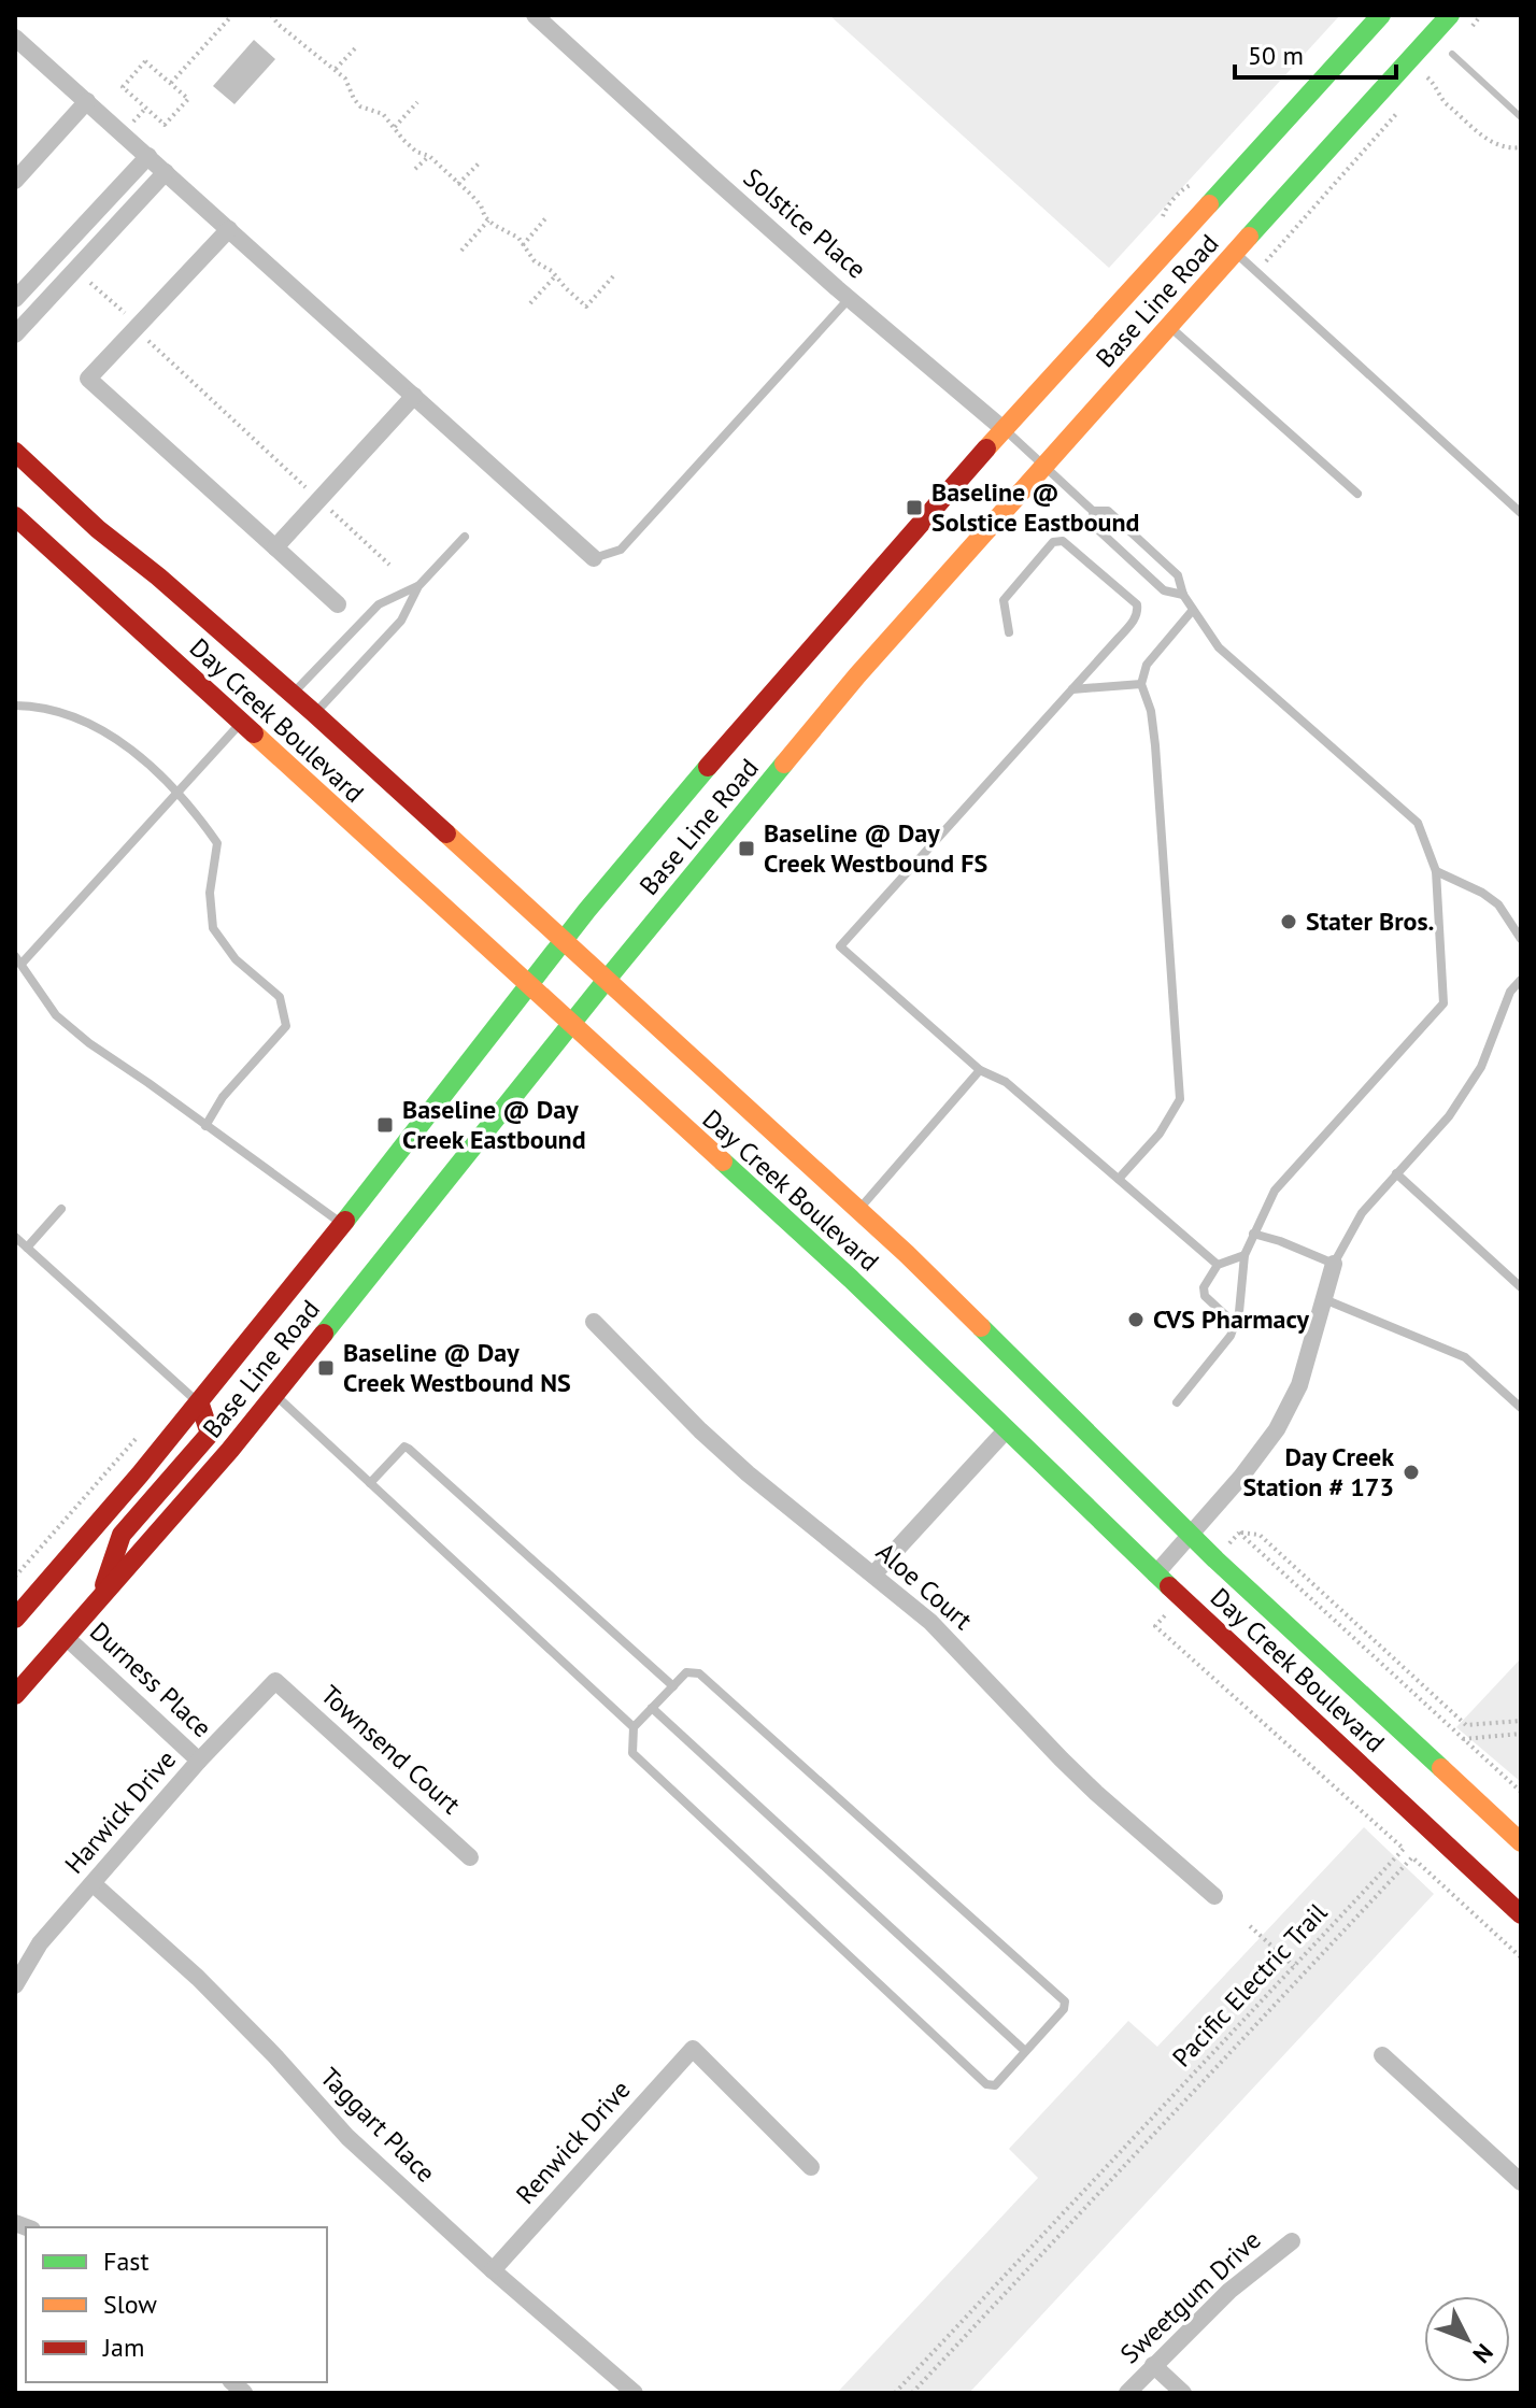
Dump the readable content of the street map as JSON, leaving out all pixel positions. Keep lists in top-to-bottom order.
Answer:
{
  "streets": {
    "main road": ["Base Line Road", "Day Creek Boulevard"],
    "street": [
      "Solstice Place",
      "Aloe Court",
      "Durness Place",
      "Townsend Court",
      "Harwick Drive",
      "Taggart Place",
      "Renwick Drive",
      "Sweetgum Drive"
    ],
    "path": ["Pacific Electric Trail"]
  },
  "crossings": [
    ["Solstice Place", "Base Line Road"],
    ["Base Line Road", "Day Creek Boulevard"],
    ["Base Line Road", "Durness Place"],
    ["Durness Place", "Harwick Drive"],
    ["Townsend Court", "Harwick Drive"],
    ["Harwick Drive", "Taggart Place"],
    ["Taggart Place", "Renwick Drive"]
  ],
  "places": {
    "transit": [
      "Baseline @ Solstice Eastbound",
      "Baseline @ Day Creek Westbound FS",
      "Baseline @ Day Creek Eastbound",
      "Baseline @ Day Creek Westbound NS"
    ],
    "other": ["Stater Bros.", "CVS Pharmacy", "Day Creek Station # 173"]
  },
  "legend": ["Fast", "Slow", "Jam"],
  "scale_bar": "50 m",
  "north": "bottom right"
}
